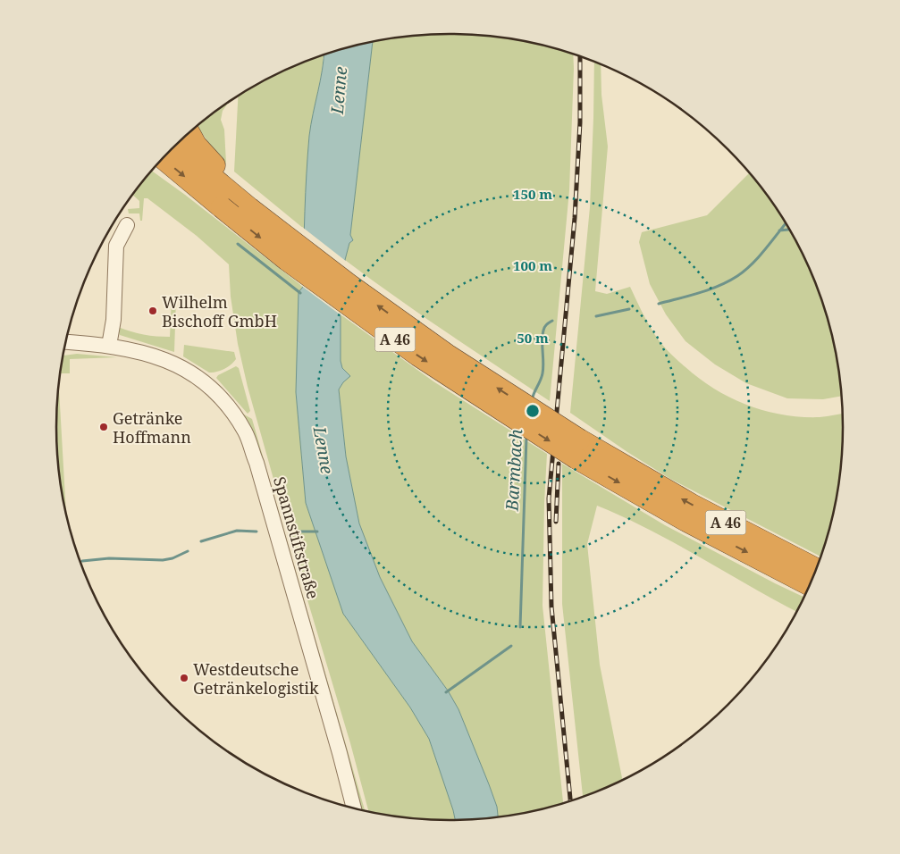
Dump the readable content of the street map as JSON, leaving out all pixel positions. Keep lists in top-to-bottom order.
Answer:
{
  "streets": {
    "highway": ["A 46"],
    "street": ["Spannstiftstraße"]
  },
  "water": ["Lenne", "Barmbach"],
  "places": ["Wilhelm Bischoff GmbH", "Getränke Hoffmann", "Westdeutsche Getränkelogistik"],
  "rings": ["150 m", "100 m", "50 m"]
}
